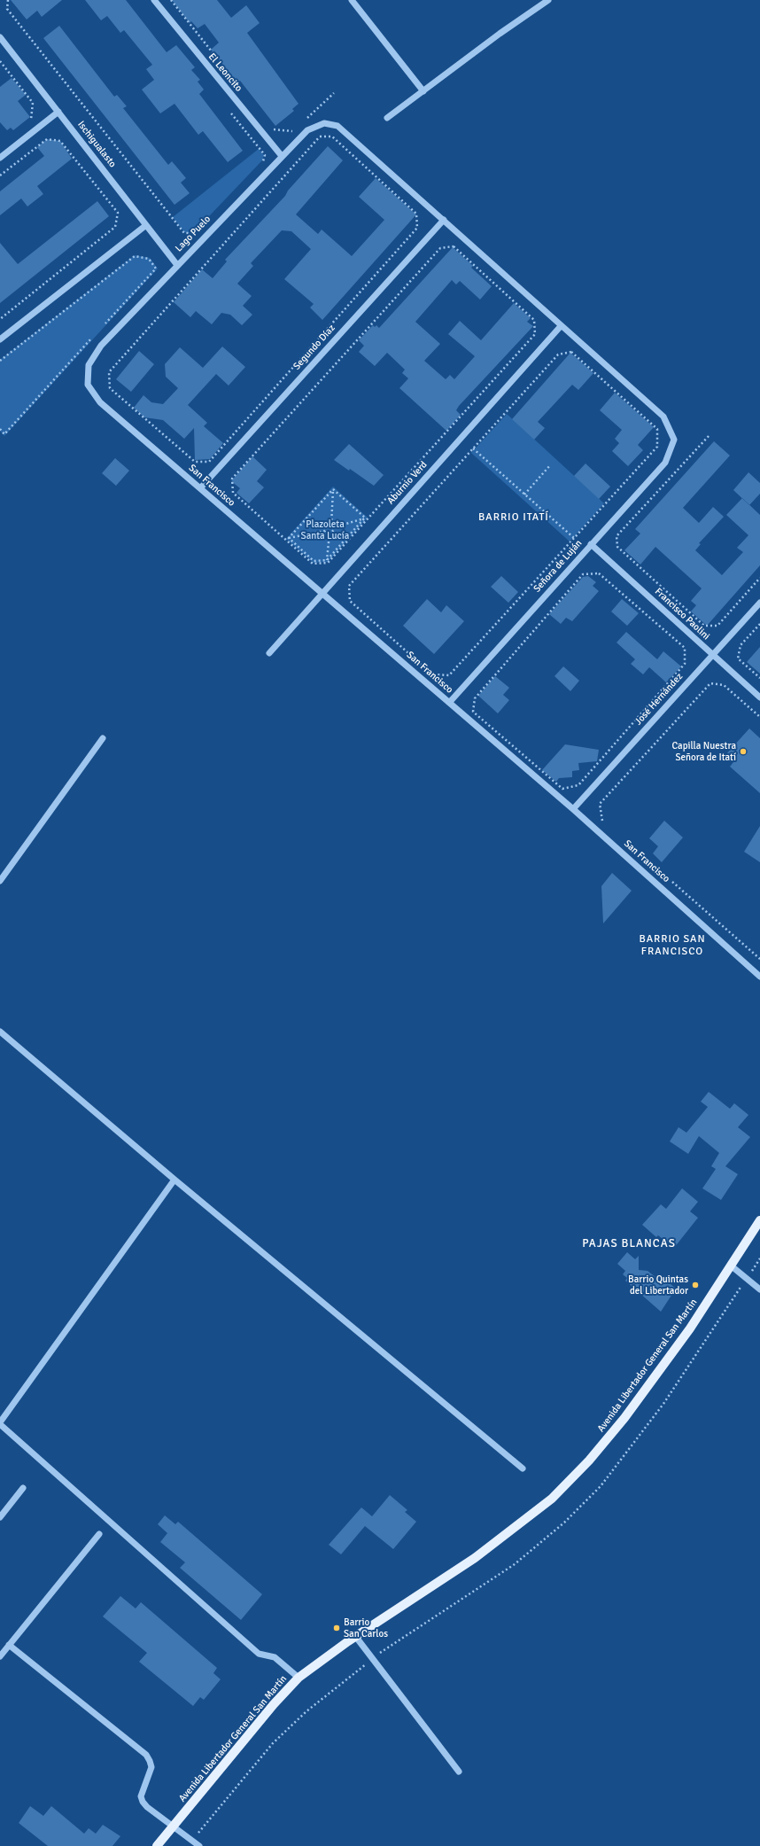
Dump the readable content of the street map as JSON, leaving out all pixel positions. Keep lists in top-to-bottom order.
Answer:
{
  "streets": {
    "main road": ["Avenida Libertador General San Martín"],
    "street": [
      "El Leoncito",
      "Ischigualasto",
      "Lago Puelo",
      "Segundo Díaz",
      "Aburnio Verd",
      "San Francisco",
      "Señora de Luján",
      "Francisco Paolini",
      "José Hernández"
    ]
  },
  "crossings": [
    ["El Leoncito", "Lago Puelo"],
    ["Ischigualasto", "Lago Puelo"],
    ["Lago Puelo", "Segundo Díaz"],
    ["Lago Puelo", "San Francisco"],
    ["Segundo Díaz", "San Francisco"],
    ["Aburnio Verd", "San Francisco"],
    ["Aburnio Verd", "Señora de Luján"],
    ["San Francisco", "Señora de Luján"],
    ["San Francisco", "José Hernández"],
    ["Señora de Luján", "Francisco Paolini"],
    ["Francisco Paolini", "José Hernández"]
  ],
  "districts": ["BARRIO ITATÍ", "BARRIO SAN FRANCISCO", "PAJAS BLANCAS"],
  "parks": ["Plazoleta Santa Lucía"],
  "places": ["Capilla Nuestra Señora de Itatí", "Barrio Quintas del Libertador", "Barrio San Carlos"]
}
